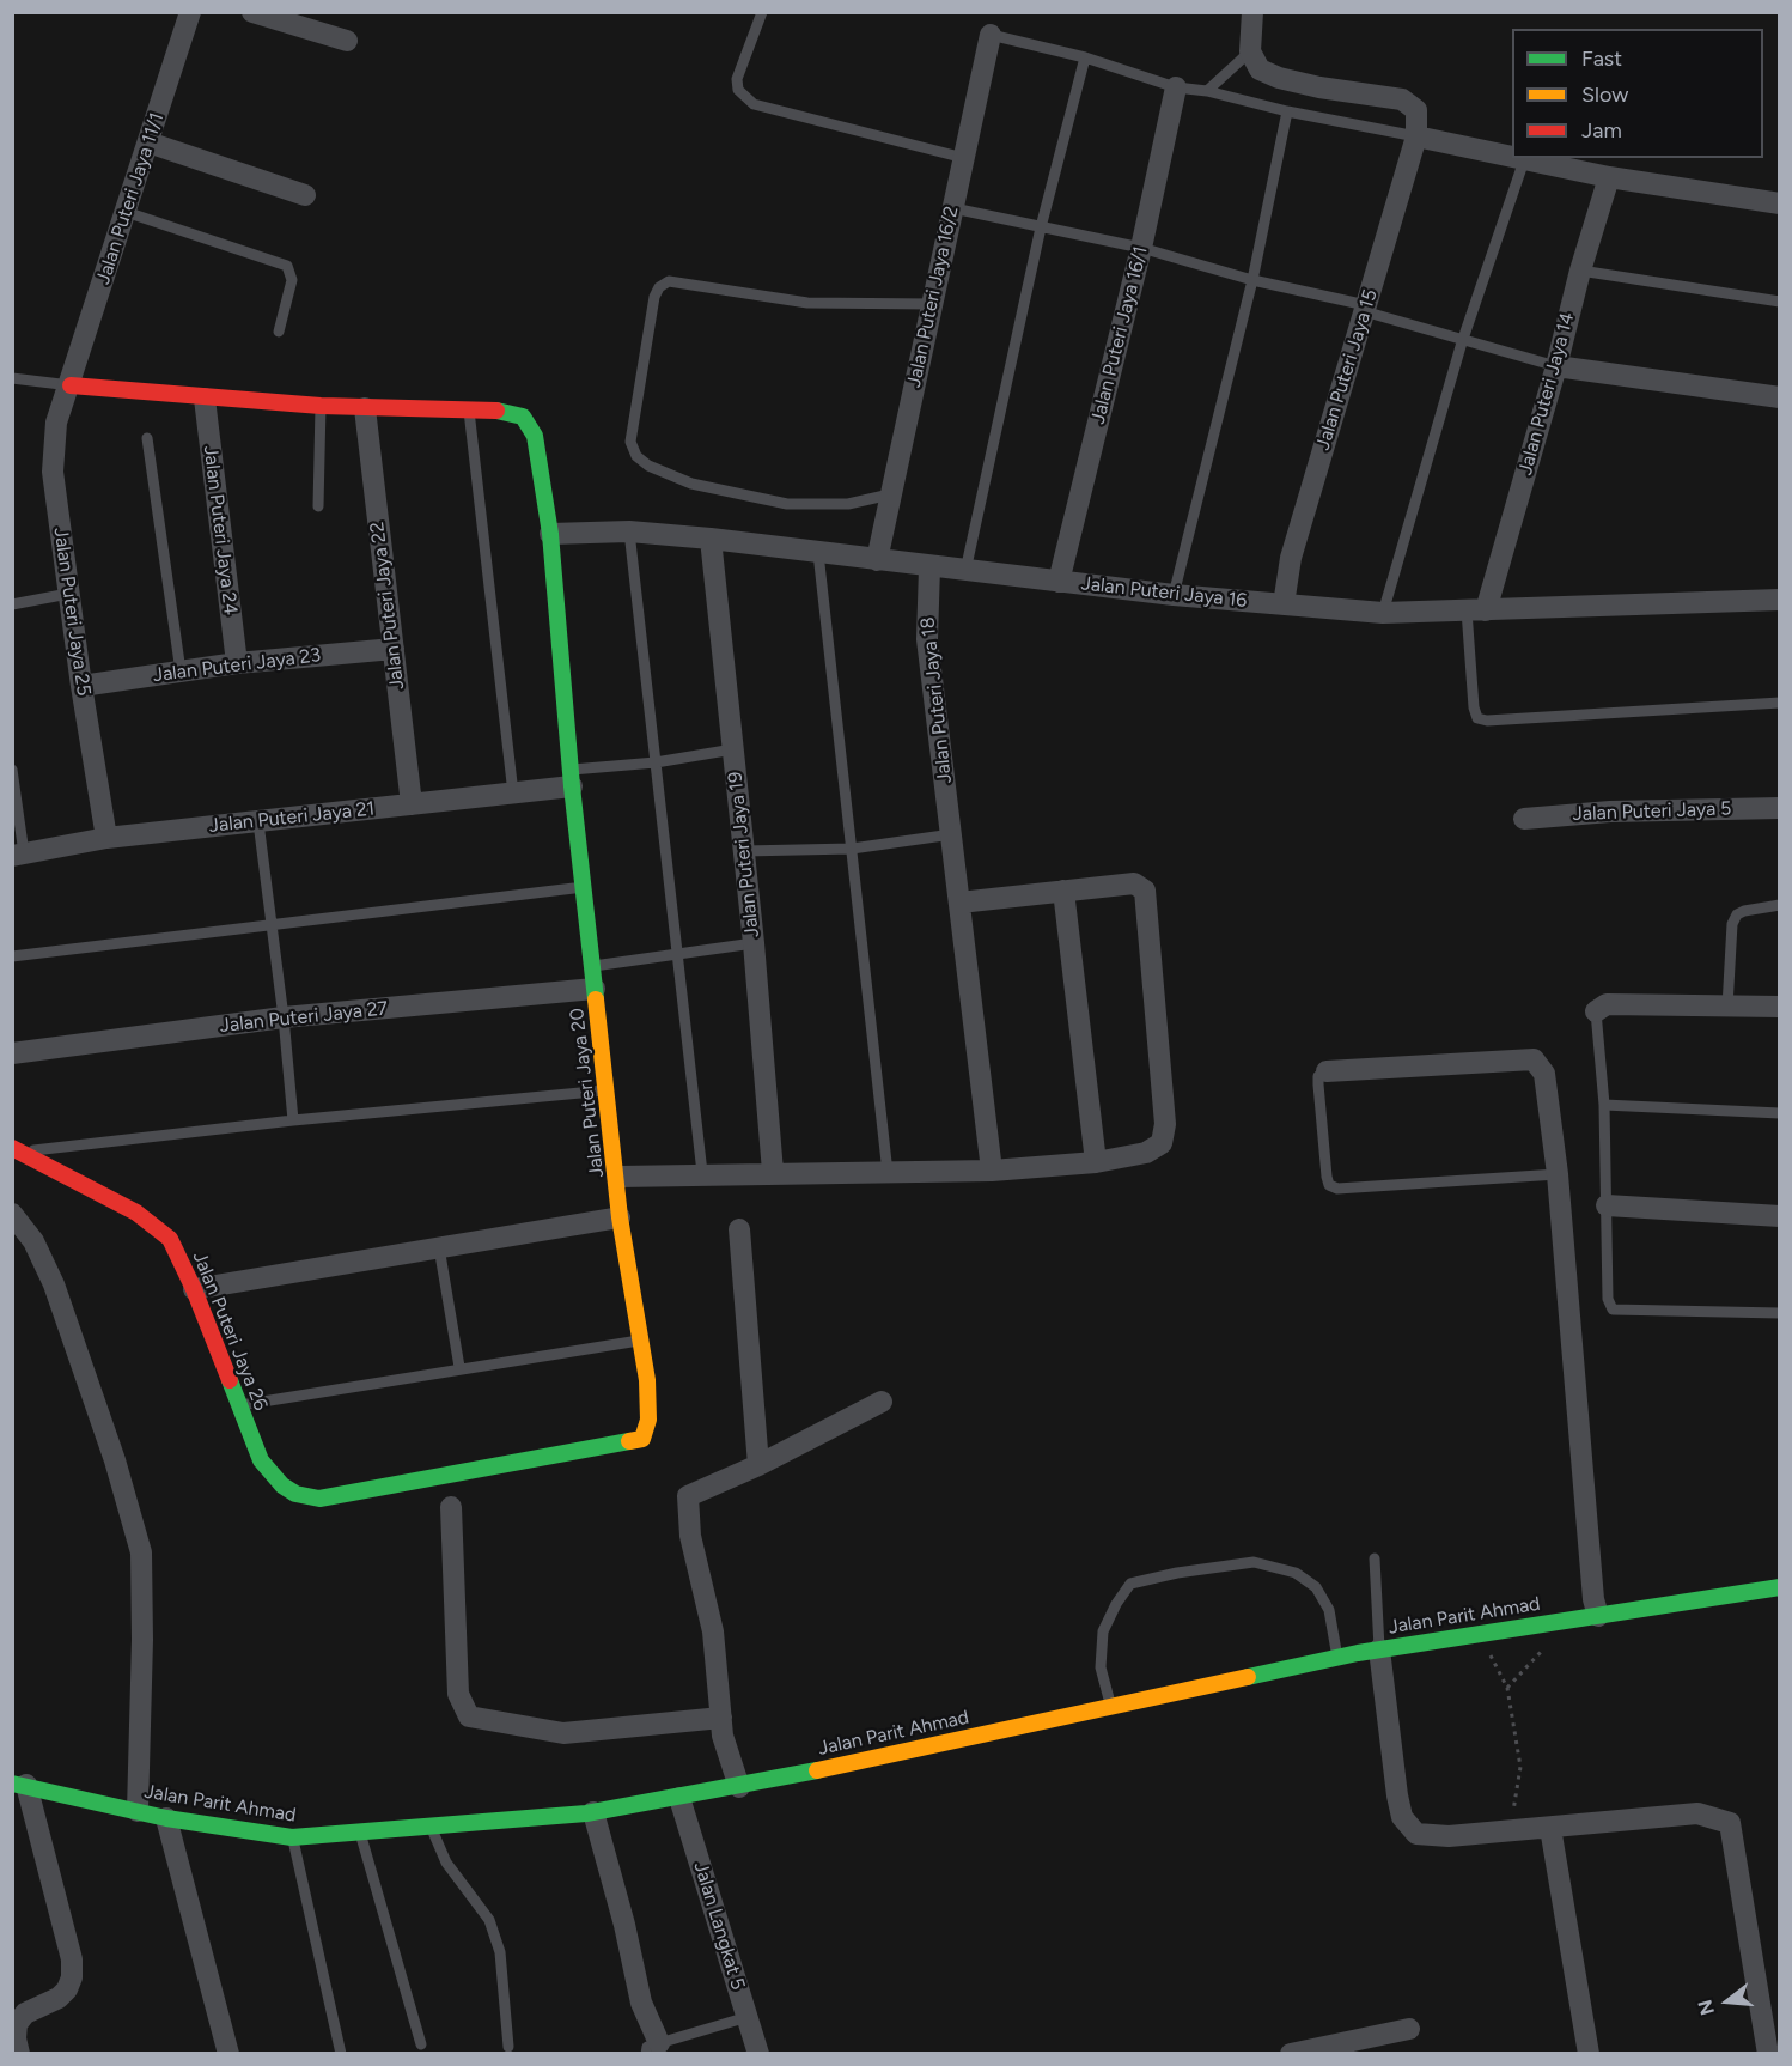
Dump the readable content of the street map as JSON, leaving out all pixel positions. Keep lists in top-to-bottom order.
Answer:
{
  "streets": {
    "street": [
      "Jalan Puteri Jaya 11/1",
      "Jalan Puteri Jaya 16/2",
      "Jalan Puteri Jaya 16/1",
      "Jalan Puteri Jaya 15",
      "Jalan Puteri Jaya 14",
      "Jalan Puteri Jaya 24",
      "Jalan Puteri Jaya 16",
      "Jalan Puteri Jaya 22",
      "Jalan Puteri Jaya 25",
      "Jalan Puteri Jaya 23",
      "Jalan Puteri Jaya 18",
      "Jalan Puteri Jaya 5",
      "Jalan Puteri Jaya 21",
      "Jalan Puteri Jaya 19",
      "Jalan Puteri Jaya 27",
      "Jalan Puteri Jaya 20",
      "Jalan Puteri Jaya 26",
      "Jalan Parit Ahmad",
      "Jalan Langkat 5"
    ]
  },
  "crossings": [
    ["Jalan Puteri Jaya 11/1", "Jalan Puteri Jaya 25"],
    ["Jalan Puteri Jaya 16/2", "Jalan Puteri Jaya 16"],
    ["Jalan Puteri Jaya 16/1", "Jalan Puteri Jaya 16"],
    ["Jalan Puteri Jaya 15", "Jalan Puteri Jaya 16"],
    ["Jalan Puteri Jaya 14", "Jalan Puteri Jaya 16"],
    ["Jalan Puteri Jaya 24", "Jalan Puteri Jaya 23"],
    ["Jalan Puteri Jaya 16", "Jalan Puteri Jaya 18"],
    ["Jalan Puteri Jaya 16", "Jalan Puteri Jaya 19"],
    ["Jalan Puteri Jaya 16", "Jalan Puteri Jaya 20"],
    ["Jalan Puteri Jaya 22", "Jalan Puteri Jaya 23"],
    ["Jalan Puteri Jaya 22", "Jalan Puteri Jaya 21"],
    ["Jalan Puteri Jaya 25", "Jalan Puteri Jaya 23"],
    ["Jalan Puteri Jaya 25", "Jalan Puteri Jaya 21"],
    ["Jalan Puteri Jaya 21", "Jalan Puteri Jaya 20"],
    ["Jalan Puteri Jaya 27", "Jalan Puteri Jaya 20"],
    ["Jalan Puteri Jaya 20", "Jalan Puteri Jaya 26"],
    ["Jalan Parit Ahmad", "Jalan Langkat 5"]
  ],
  "legend": ["Fast", "Slow", "Jam"],
  "north": "left"
}
